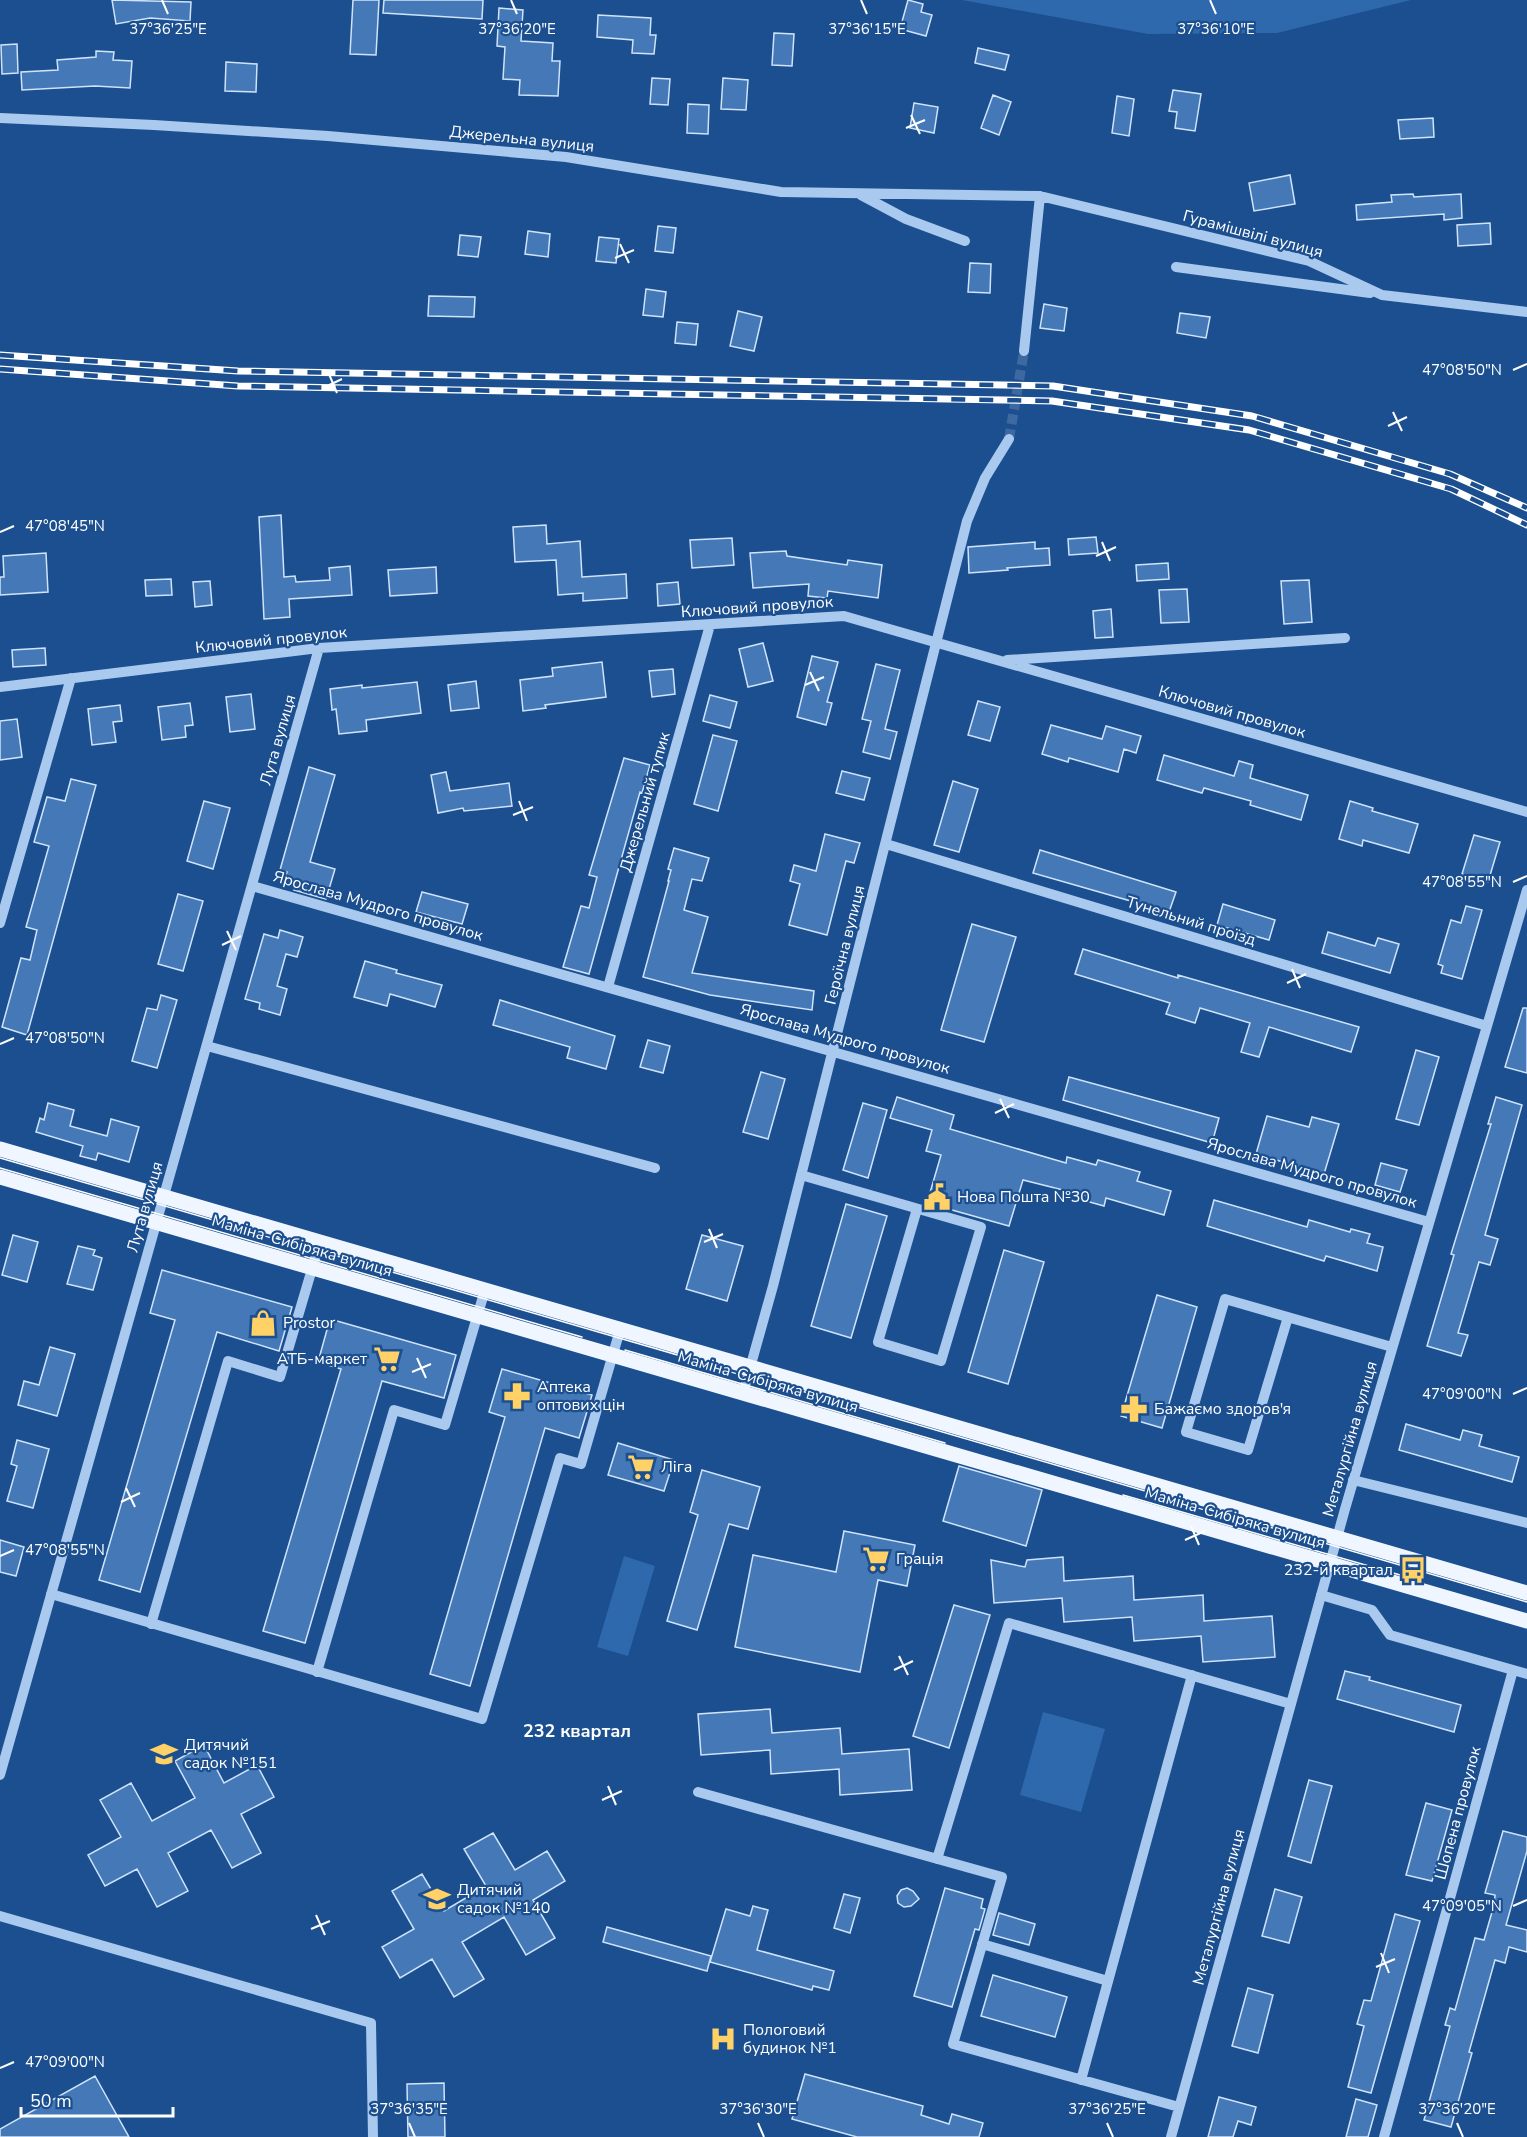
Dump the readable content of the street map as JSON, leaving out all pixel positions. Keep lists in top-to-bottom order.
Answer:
{
  "streets": {
    "main road": ["Маміна-Сибіряка вулиця"],
    "street": [
      "Джерельна вулиця",
      "Гурамішвілі вулиця",
      "Ключовий провулок",
      "Лута вулиця",
      "Джерельний тупик",
      "Ярослава Мудрого провулок",
      "Тунельний проїзд",
      "Героїчна вулиця",
      "Металургійна вулиця",
      "Шопена провулок"
    ]
  },
  "crossings": [
    ["Джерельна вулиця", "Гурамішвілі вулиця"],
    ["Ключовий провулок", "Лута вулиця"],
    ["Ключовий провулок", "Джерельний тупик"],
    ["Ключовий провулок", "Героїчна вулиця"],
    ["Лута вулиця", "Ярослава Мудрого провулок"],
    ["Лута вулиця", "Маміна-Сибіряка вулиця"],
    ["Джерельний тупик", "Ярослава Мудрого провулок"],
    ["Ярослава Мудрого провулок", "Героїчна вулиця"],
    ["Ярослава Мудрого провулок", "Металургійна вулиця"],
    ["Тунельний проїзд", "Героїчна вулиця"],
    ["Тунельний проїзд", "Металургійна вулиця"],
    ["Героїчна вулиця", "Маміна-Сибіряка вулиця"],
    ["Маміна-Сибіряка вулиця", "Металургійна вулиця"]
  ],
  "districts": ["232 квартал"],
  "places": {
    "public building": ["Нова Пошта №30"],
    "shop": ["Prostor"],
    "supermarket": ["АТБ-маркет", "Ліга", "Грація"],
    "pharmacy": ["Аптека оптових цін", "Бажаємо здоров'я"],
    "bus stop": ["232-й квартал"],
    "school or university": ["Дитячий садок №151", "Дитячий садок №140"],
    "hospital": ["Пологовий будинок №1"]
  },
  "scale_bar": "50 m",
  "coordinates": [
    "37°36'25\"E",
    "37°36'20\"E",
    "37°36'15\"E",
    "37°36'10\"E",
    "47°08'50\"N",
    "47°08'45\"N",
    "47°08'55\"N",
    "47°09'00\"N",
    "47°09'05\"N",
    "37°36'35\"E",
    "37°36'30\"E"
  ]
}
